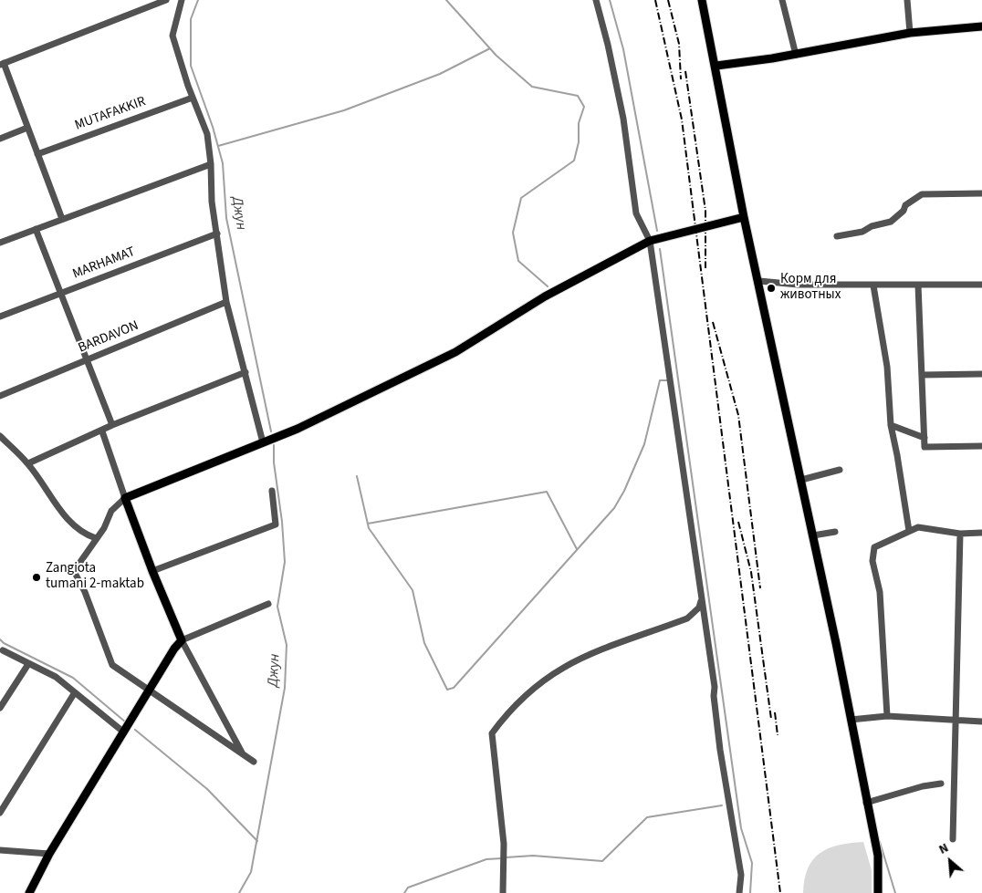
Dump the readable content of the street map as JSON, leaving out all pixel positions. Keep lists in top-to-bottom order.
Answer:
{
  "streets": {
    "street": ["MUTAFAKKIR", "MARHAMAT", "BARDAVON"]
  },
  "water": ["Джун"],
  "places": ["Корм для животных", "Zangiota tumani 2-maktab"],
  "north": "top left"
}
